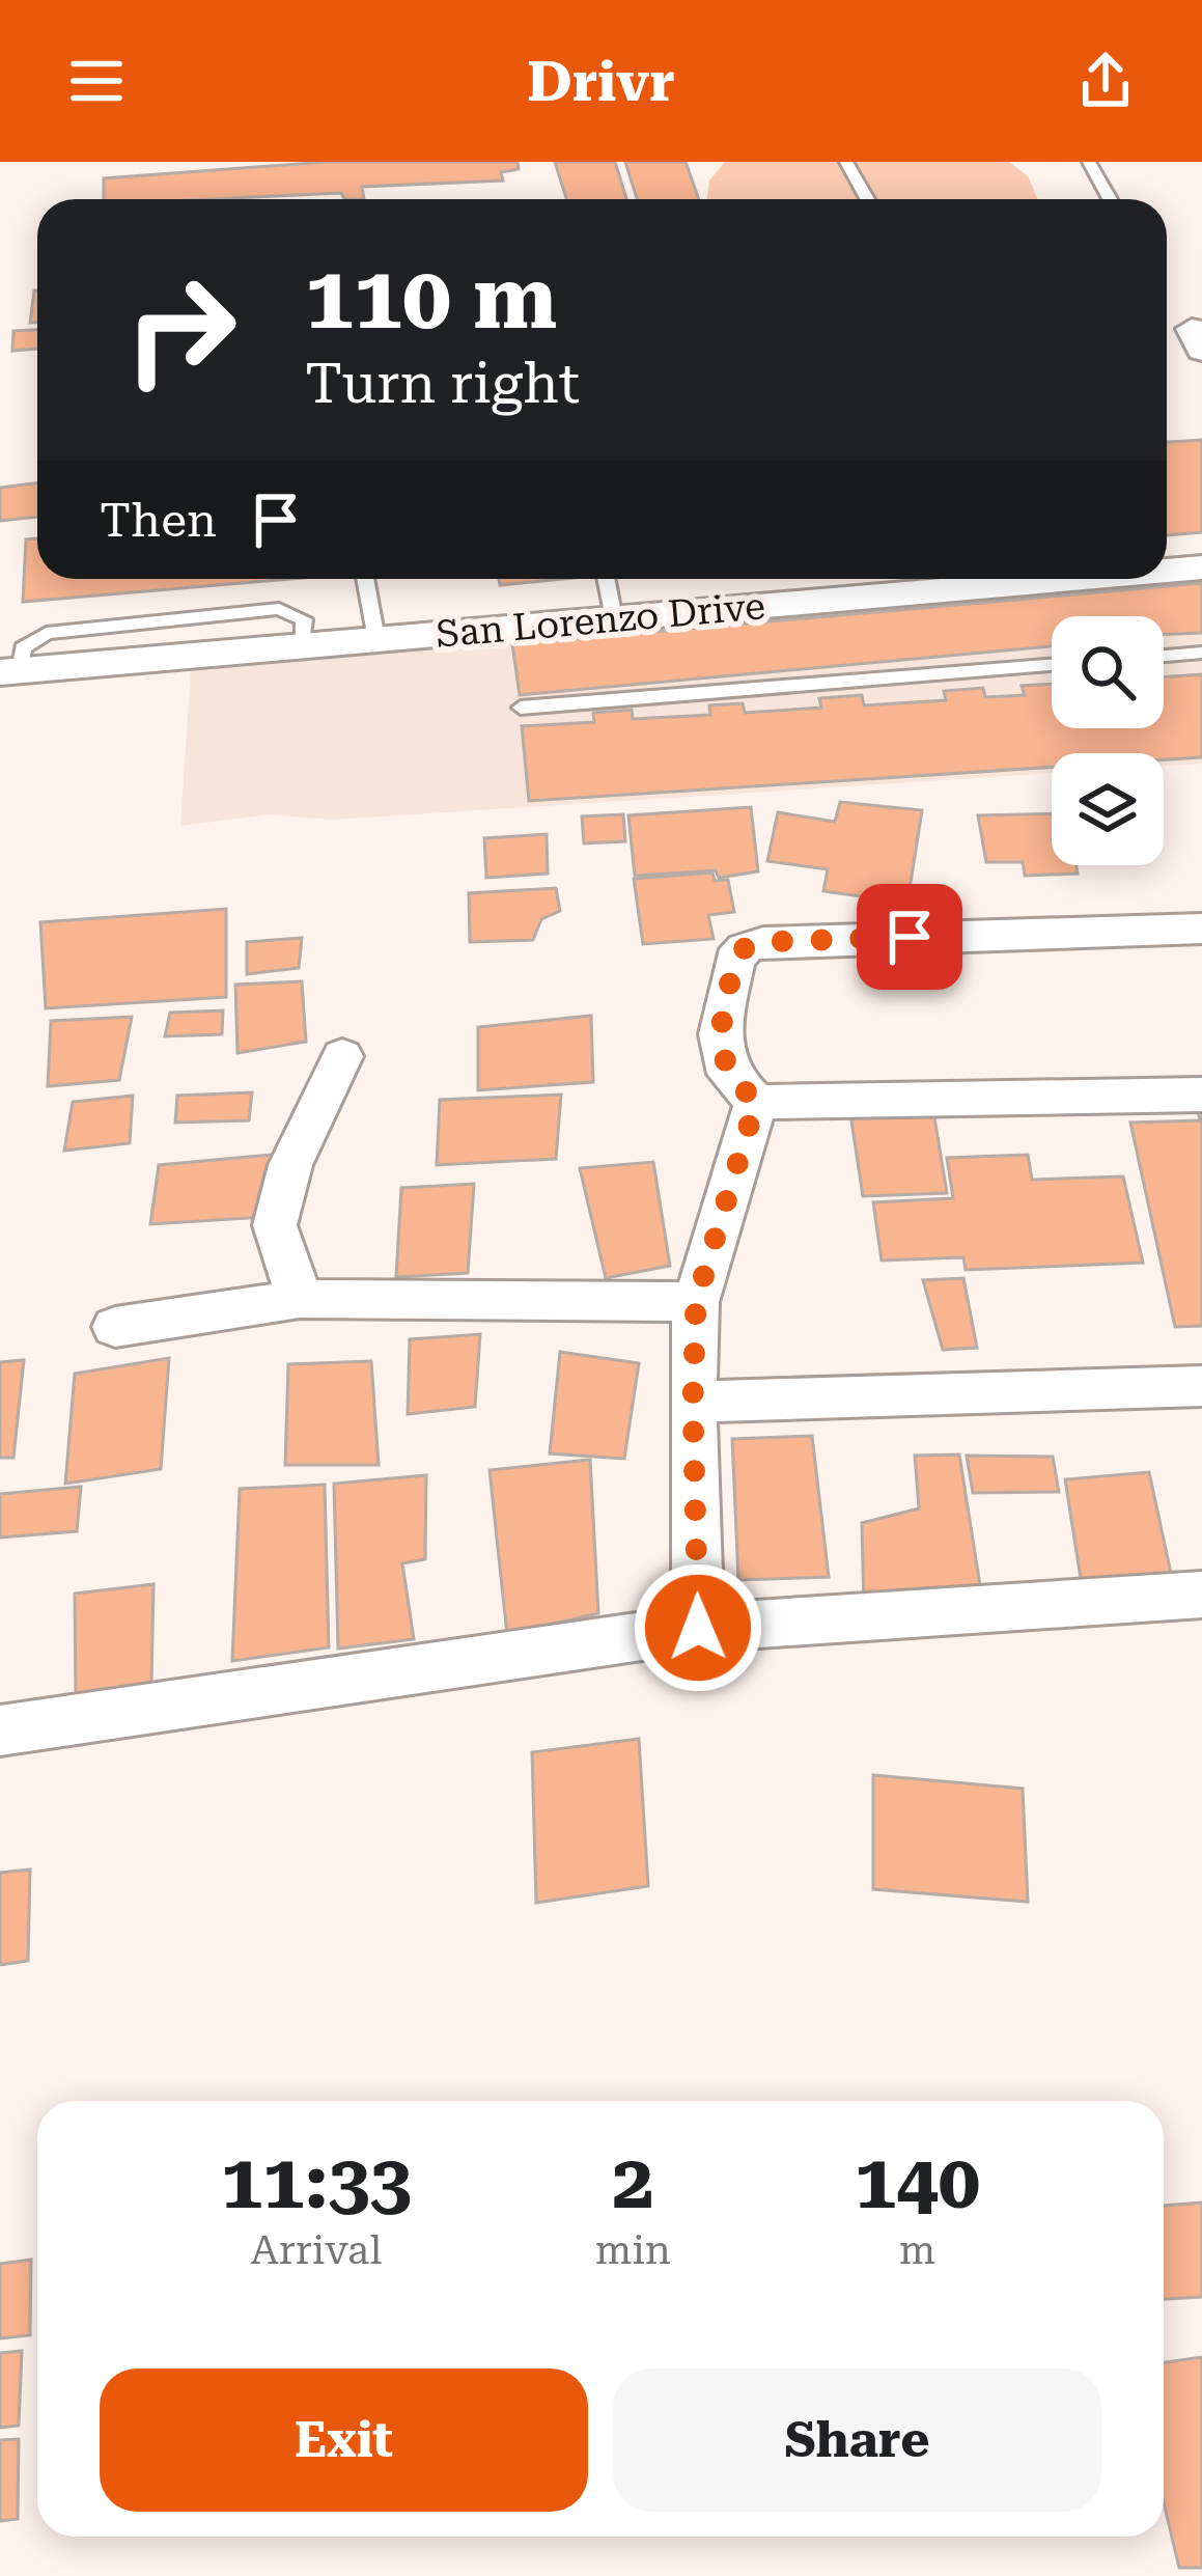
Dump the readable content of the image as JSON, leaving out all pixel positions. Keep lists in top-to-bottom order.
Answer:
{
  "streets": {
    "street": ["San Lorenzo Drive"]
  },
  "page": {
    "header": "Drivr",
    "turn": ["110 m", "Turn right"],
    "then": "Then",
    "eta": [
      "11:33",
      "Arrival",
      "2",
      "min",
      "140",
      "m"
    ],
    "buttons": ["Exit", "Share"]
  }
}
